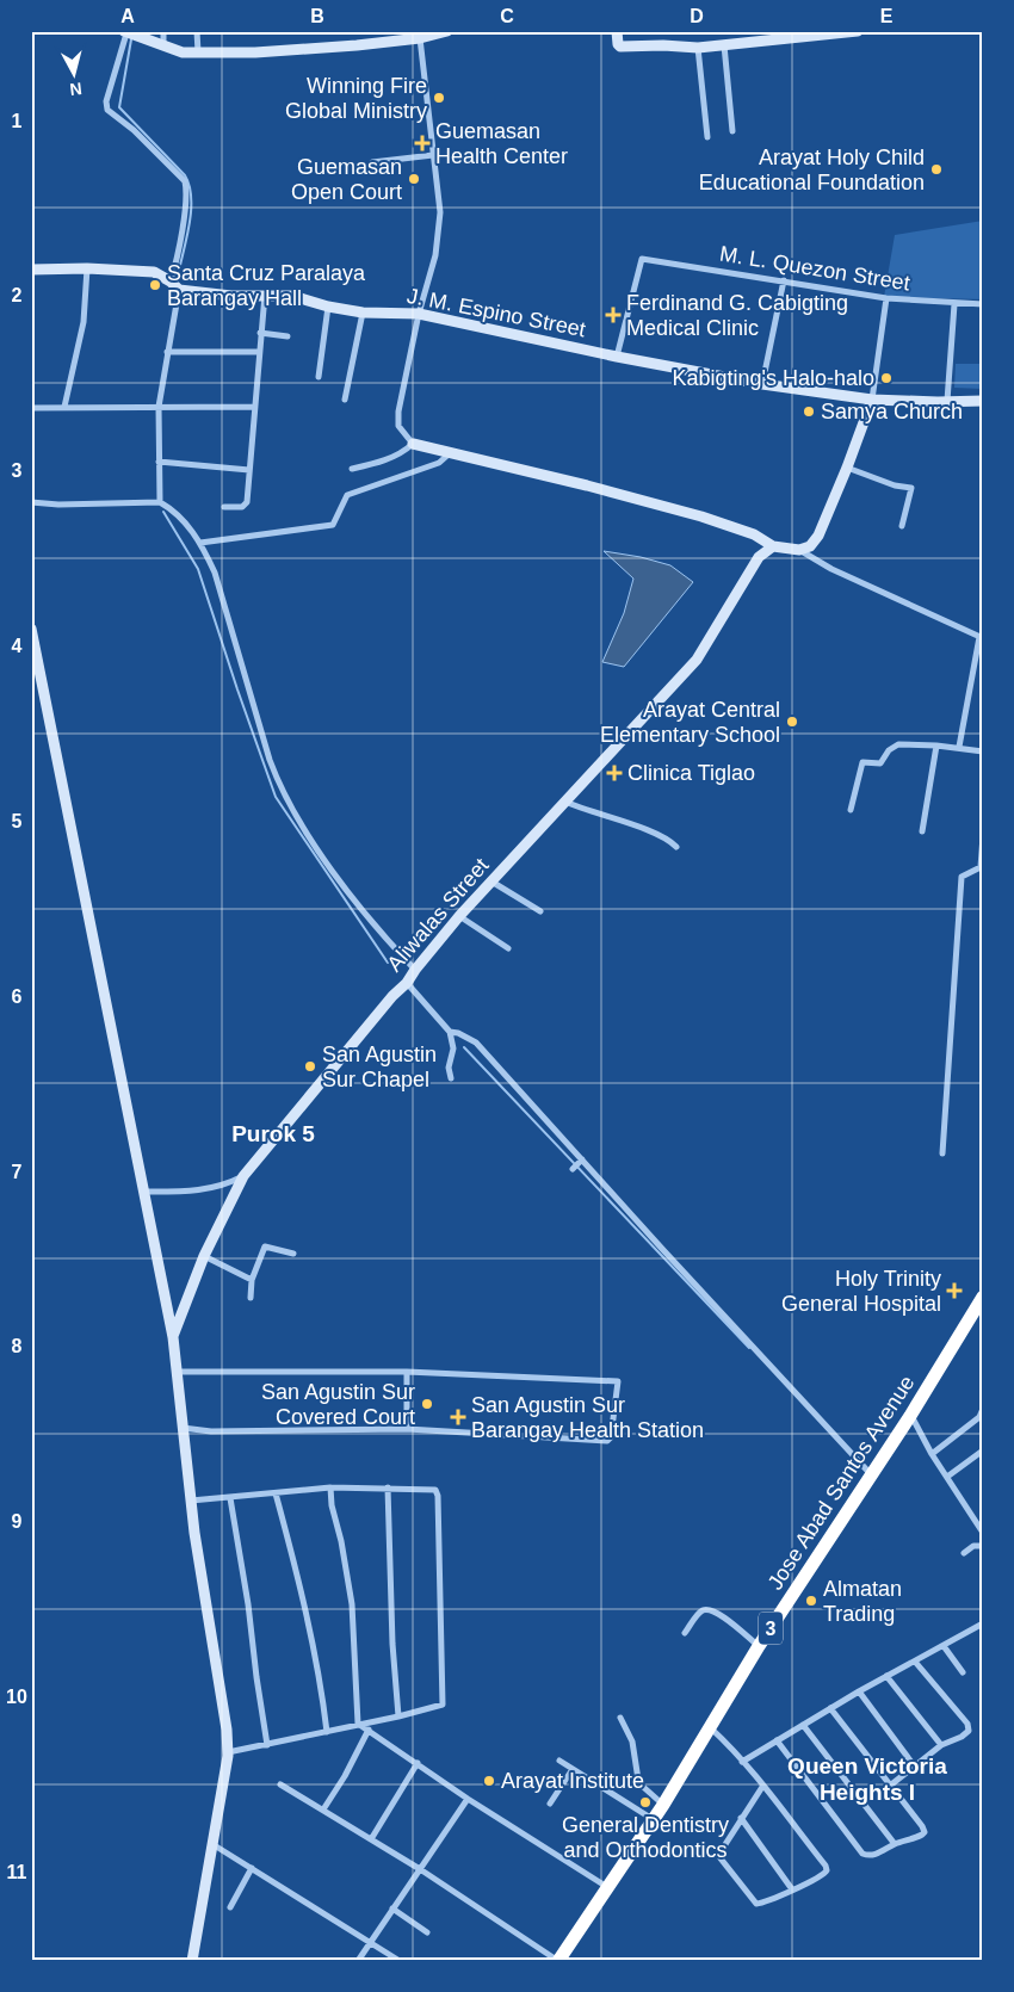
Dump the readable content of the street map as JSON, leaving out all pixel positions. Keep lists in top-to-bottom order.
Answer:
{
  "streets": {
    "highway": ["Jose Abad Santos Avenue", "3"],
    "street": ["M. L. Quezon Street", "J. M. Espino Street", "Aliwalas Street"]
  },
  "crossings": [
    ["M. L. Quezon Street", "J. M. Espino Street"]
  ],
  "districts": ["Purok 5", "Queen Victoria Heights I"],
  "places": {
    "other": [
      "Winning Fire Global Ministry",
      "Arayat Holy Child Educational Foundation",
      "Guemasan Open Court",
      "Santa Cruz Paralaya Barangay Hall",
      "Kabigting's Halo-halo",
      "Samya Church",
      "Arayat Central Elementary School",
      "San Agustin Sur Chapel",
      "San Agustin Sur Covered Court",
      "Almatan Trading",
      "Arayat Institute",
      "General Dentistry and Orthodontics"
    ],
    "health": [
      "Guemasan Health Center",
      "Ferdinand G. Cabigting Medical Clinic",
      "Clinica Tiglao",
      "Holy Trinity General Hospital",
      "San Agustin Sur Barangay Health Station"
    ]
  },
  "north": "bottom",
  "grid": {
    "columns": [
      "A",
      "B",
      "C",
      "D",
      "E"
    ],
    "rows": [
      "1",
      "2",
      "3",
      "4",
      "5",
      "6",
      "7",
      "8",
      "9",
      "10",
      "11"
    ]
  }
}
